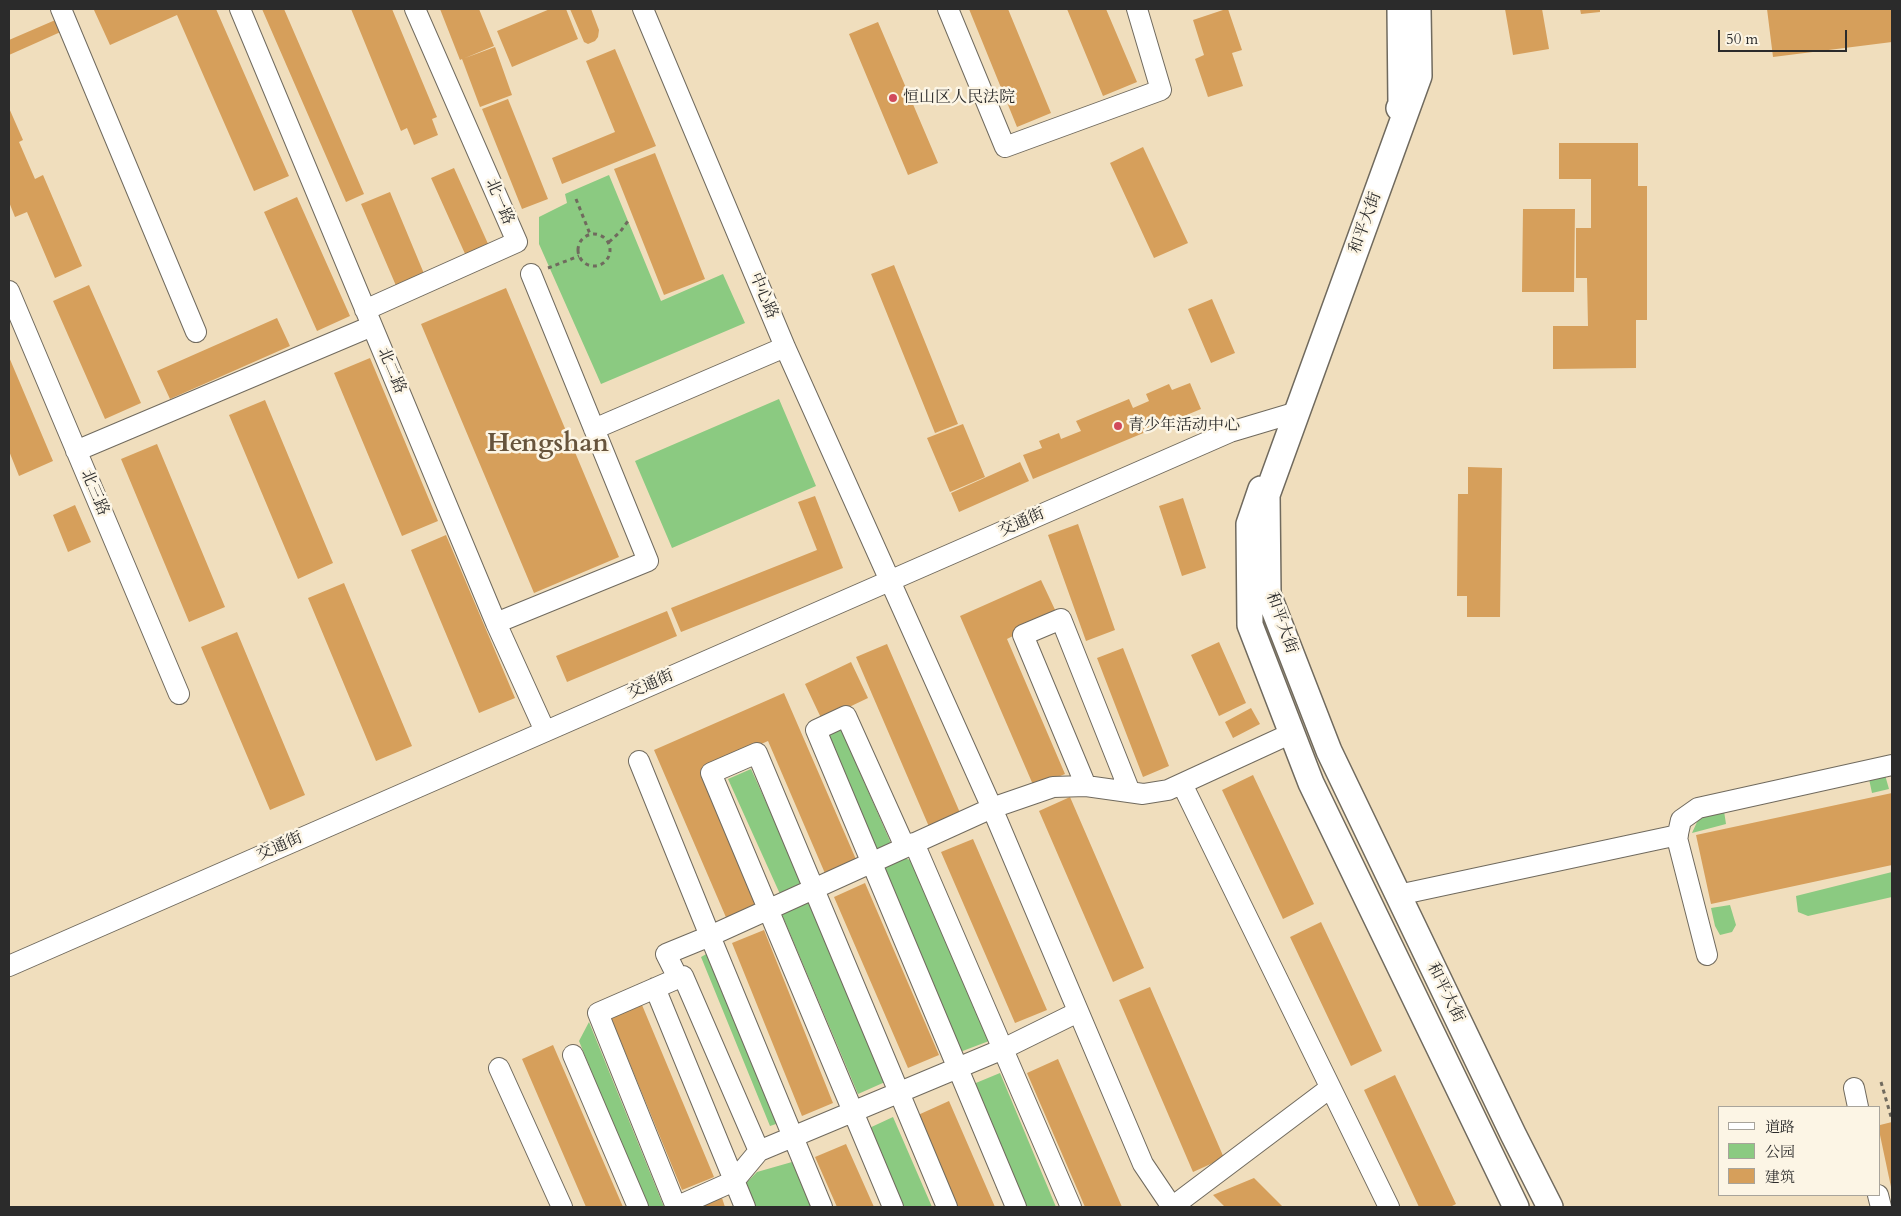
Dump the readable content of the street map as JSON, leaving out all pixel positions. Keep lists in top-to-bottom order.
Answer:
{
  "streets": {
    "main road": ["和平大街"],
    "street": [
      "北一路",
      "中心路",
      "北二路",
      "北三路",
      "交通街"
    ]
  },
  "crossings": [
    ["北一路", "北二路"],
    ["和平大街", "交通街"],
    ["中心路", "交通街"],
    ["北二路", "交通街"]
  ],
  "districts": ["Hengshan"],
  "places": ["恒山区人民法院", "青少年活动中心"],
  "legend": ["道路", "公园", "建筑"],
  "scale_bar": "50 m"
}
